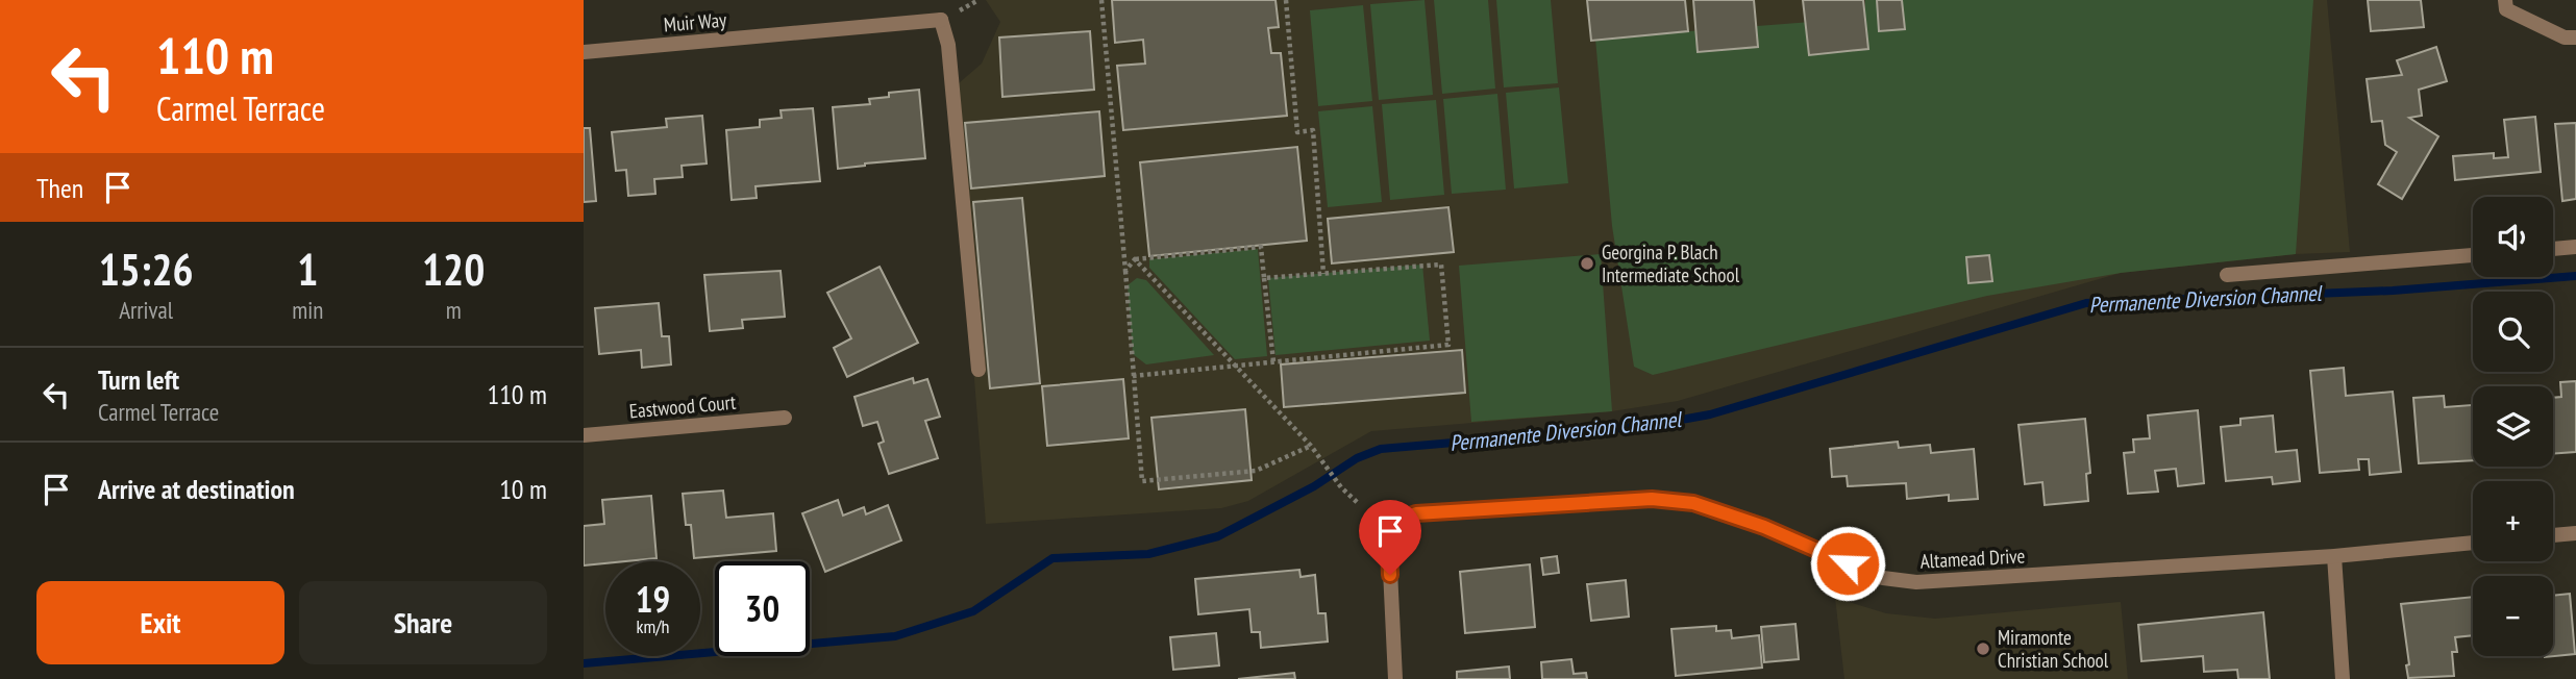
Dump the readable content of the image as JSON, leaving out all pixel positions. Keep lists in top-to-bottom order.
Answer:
{
  "streets": {
    "street": ["Muir Way", "Eastwood Court", "Altamead Drive"]
  },
  "water": ["Permanente Diversion Channel"],
  "places": ["Georgina P. Blach Intermediate School", "Miramonte Christian School"],
  "page": {
    "turn": ["110 m", "Carmel Terrace"],
    "then": "Then",
    "map_buttons": ["+", "−"],
    "eta": [
      "15:26",
      "Arrival",
      "1",
      "min",
      "120",
      "m"
    ],
    "list": [
      {
        "name": "Turn left",
        "note": "Carmel Terrace",
        "value": "110 m"
      },
      {
        "name": "Arrive at destination",
        "value": "10 m"
      }
    ],
    "speed": "19 km/h",
    "limit": "30",
    "buttons": ["Exit", "Share"]
  }
}
